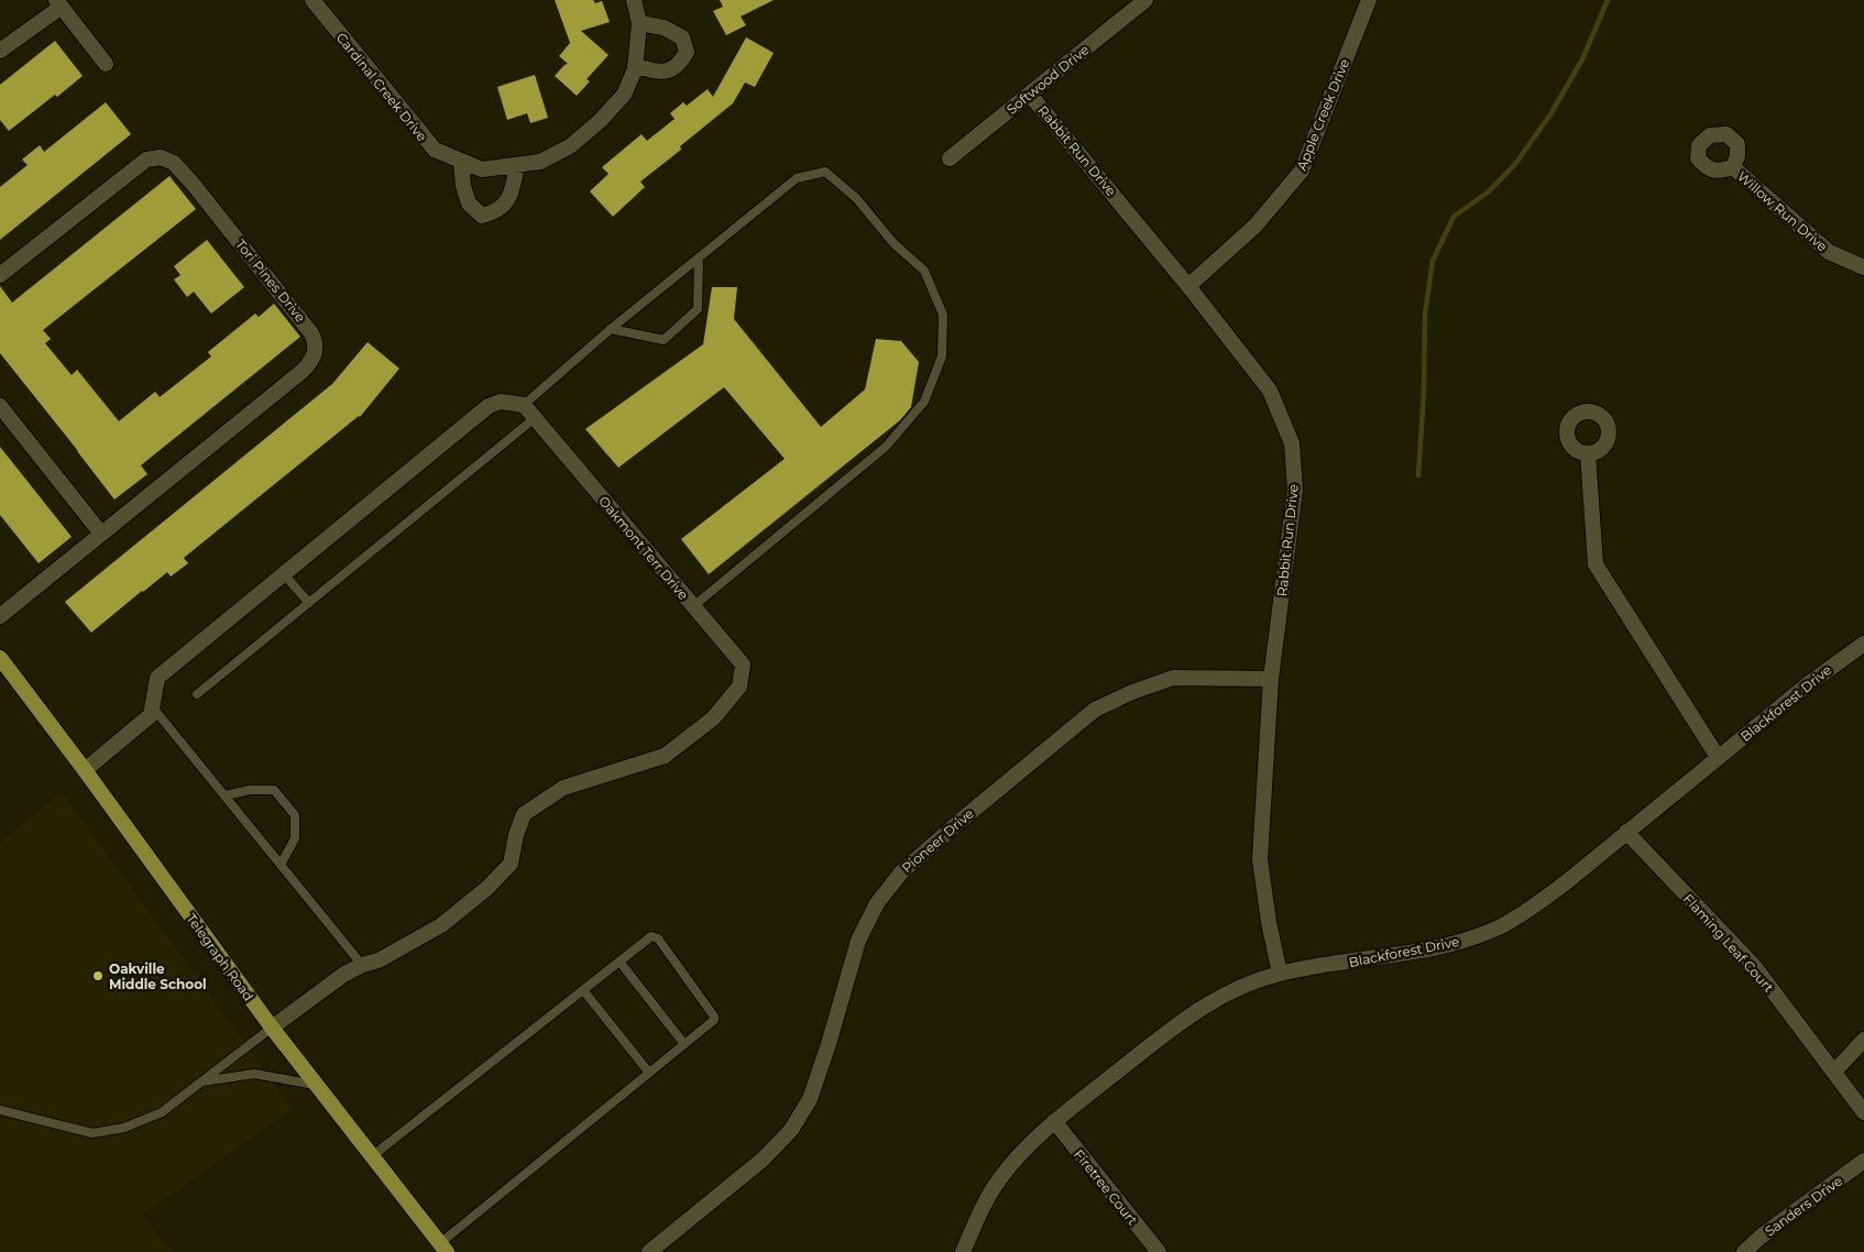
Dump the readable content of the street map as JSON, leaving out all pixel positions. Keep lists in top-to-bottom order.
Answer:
{
  "streets": {
    "main road": ["Telegraph Road"],
    "street": [
      "Softwood Drive",
      "Cardinal Creek Drive",
      "Apple Creek Drive",
      "Rabbit Run Drive",
      "Willow Run Drive",
      "Tori Pines Drive",
      "Oakmont Terr Drive",
      "Blackforest Drive",
      "Pioneer Drive",
      "Flaming Leaf Court",
      "Firetree Court",
      "Sanders Drive"
    ]
  },
  "crossings": [
    ["Softwood Drive", "Rabbit Run Drive"],
    ["Apple Creek Drive", "Rabbit Run Drive"],
    ["Rabbit Run Drive", "Blackforest Drive"],
    ["Rabbit Run Drive", "Pioneer Drive"],
    ["Oakmont Terr Drive", "Telegraph Road"],
    ["Blackforest Drive", "Flaming Leaf Court"],
    ["Blackforest Drive", "Firetree Court"]
  ],
  "places": ["Oakville Middle School"]
}
